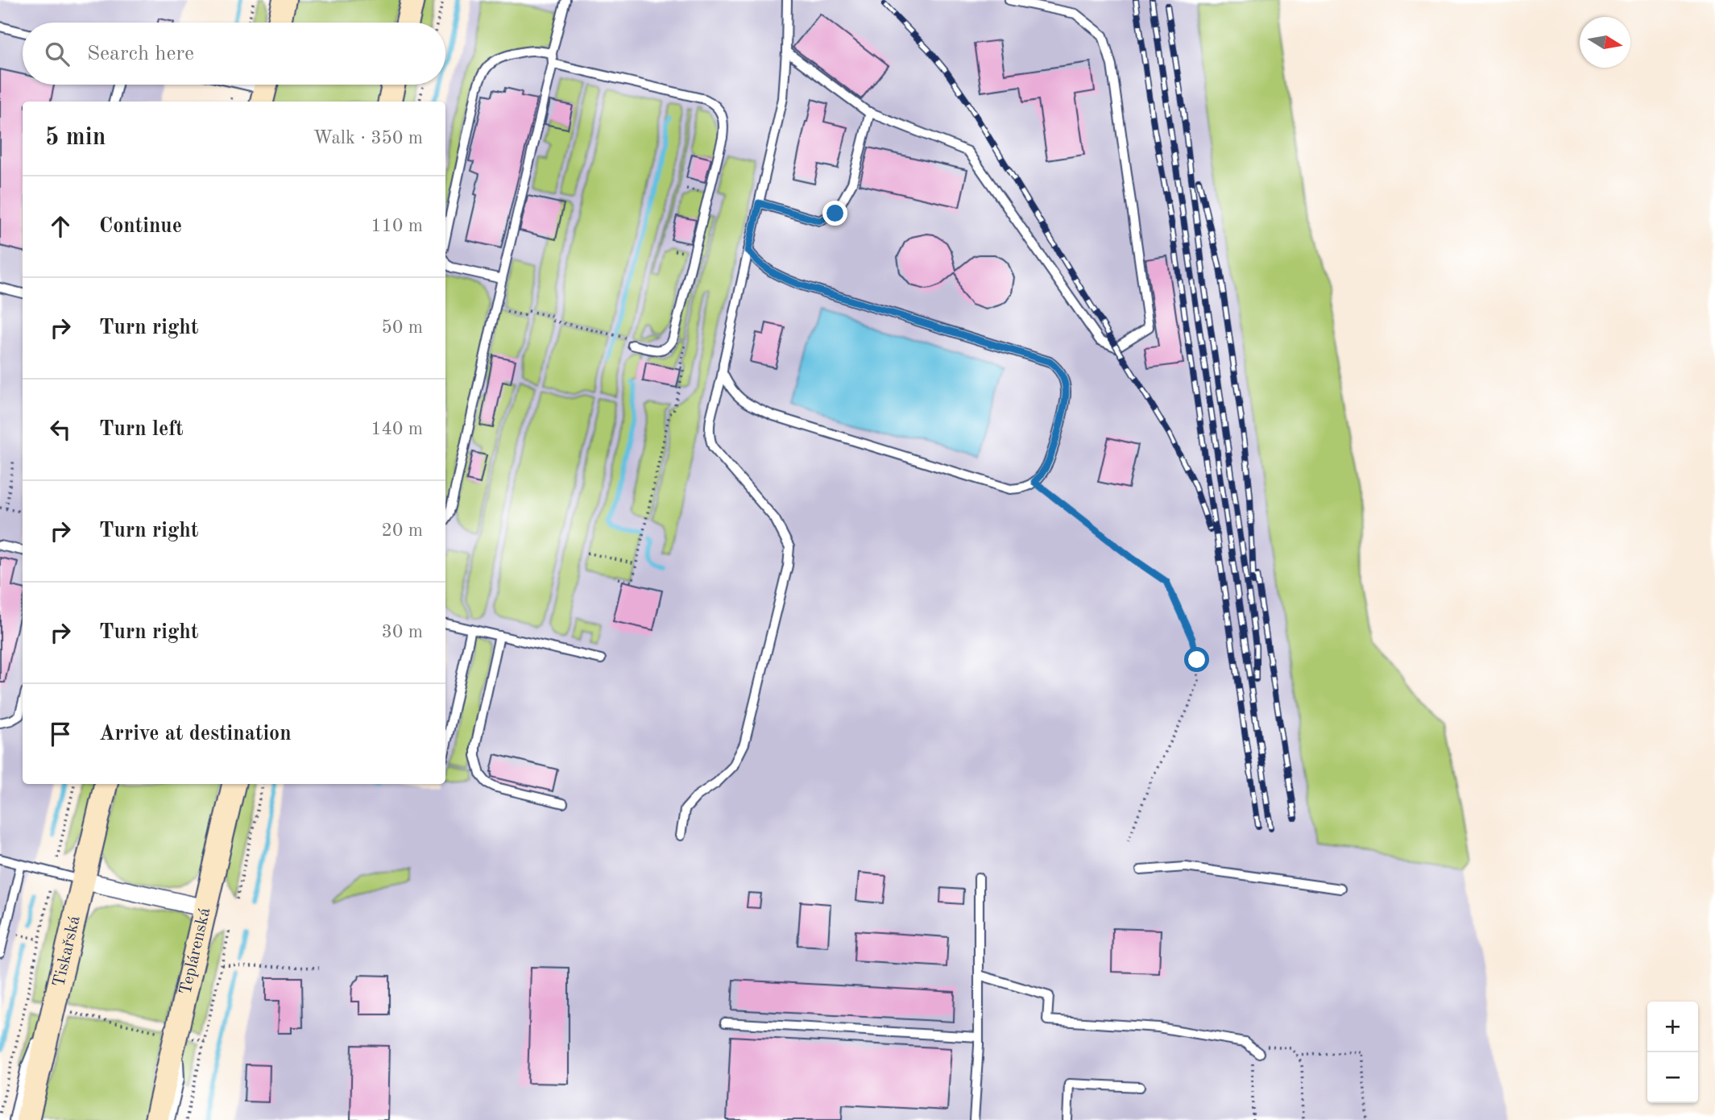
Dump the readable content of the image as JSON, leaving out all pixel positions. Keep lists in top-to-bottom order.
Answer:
{
  "streets": {
    "street": ["Tiskařská", "Teplárenská"]
  },
  "north": "right",
  "page": {
    "search": "Search here",
    "heading": ["5 min", "Walk · 350 m"],
    "list": [
      ["Continue", "110 m"],
      ["Turn right", "50 m"],
      ["Turn left", "140 m"],
      ["Turn right", "20 m"],
      ["Turn right", "30 m"],
      "Arrive at destination"
    ],
    "map_buttons": ["+", "−"]
  }
}
